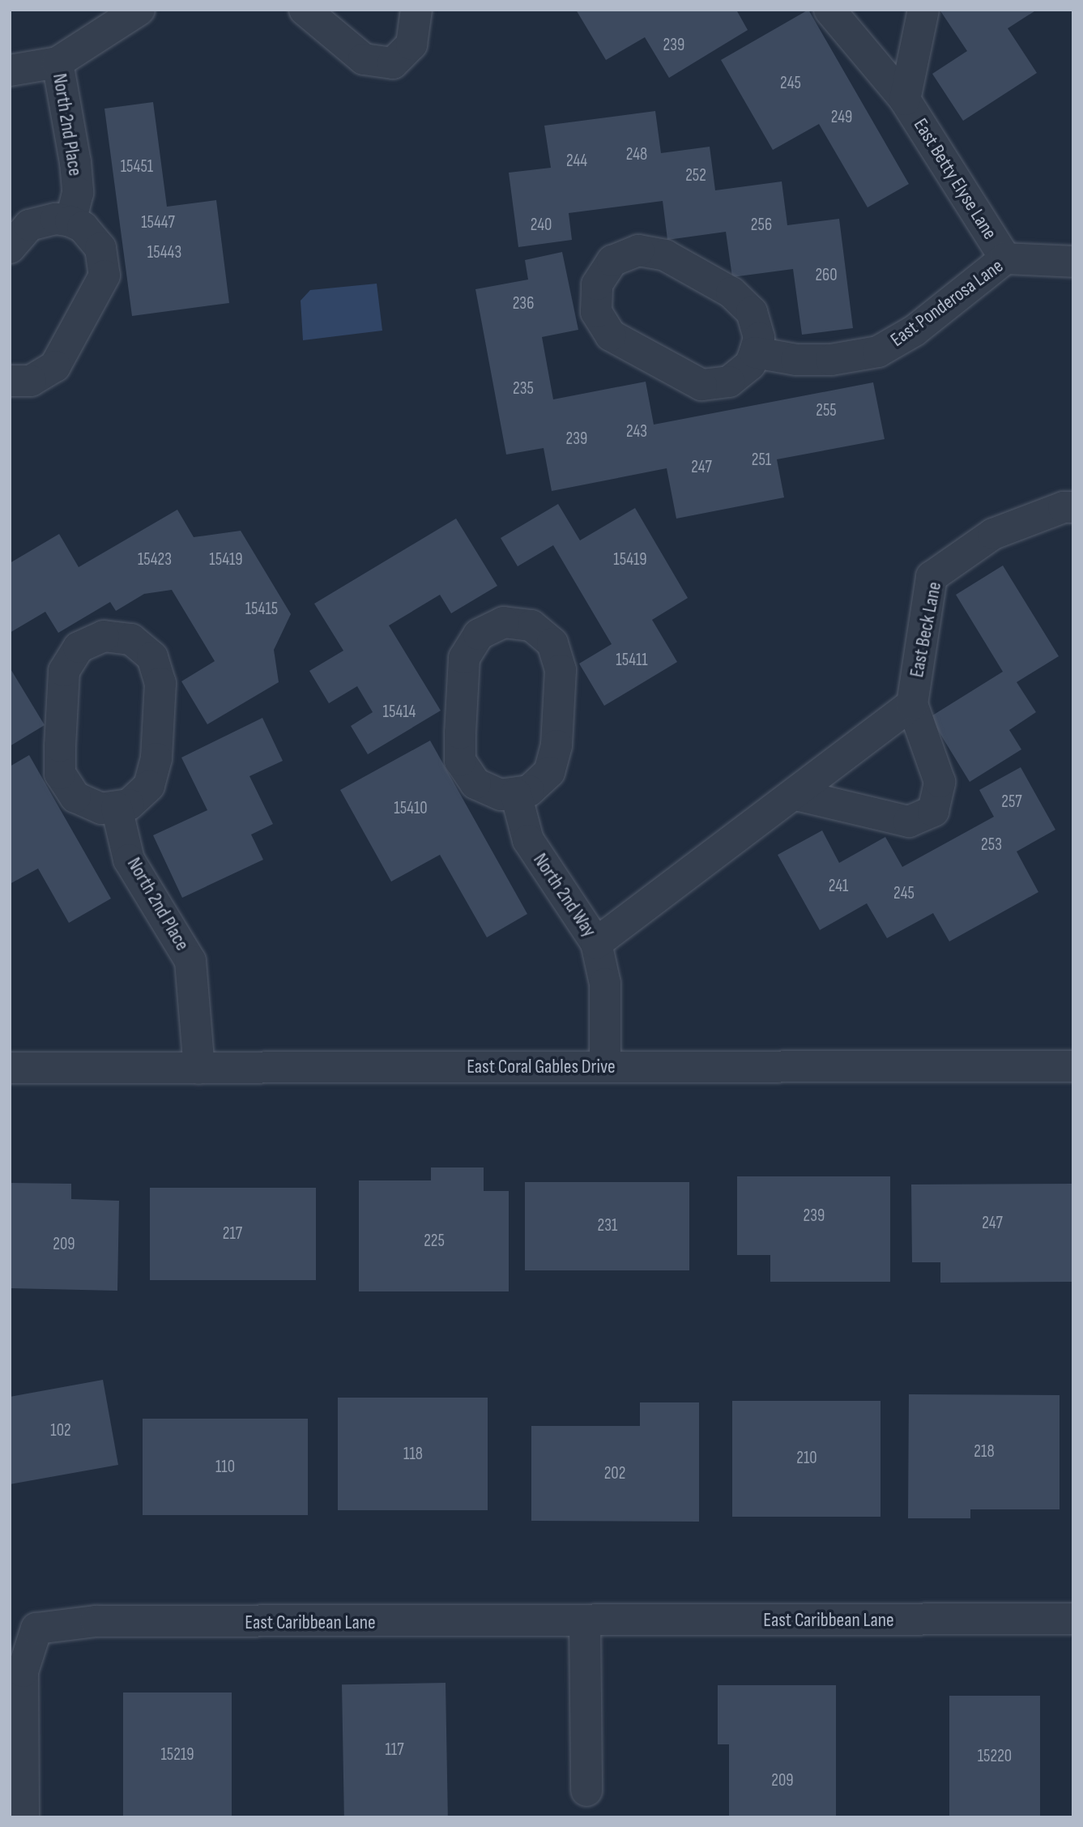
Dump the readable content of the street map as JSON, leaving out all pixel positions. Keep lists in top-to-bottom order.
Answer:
{
  "streets": {
    "street": [
      "North 2nd Place",
      "East Betty Elyse Lane",
      "East Ponderosa Lane",
      "East Beck Lane",
      "North 2nd Way",
      "East Coral Gables Drive",
      "East Caribbean Lane"
    ]
  },
  "crossings": [
    ["North 2nd Place", "East Coral Gables Drive"],
    ["East Betty Elyse Lane", "East Ponderosa Lane"],
    ["East Beck Lane", "North 2nd Way"],
    ["North 2nd Way", "East Coral Gables Drive"]
  ],
  "house_numbers": [
    "239",
    "245",
    "249",
    "248",
    "244",
    "15451",
    "252",
    "15447",
    "240",
    "256",
    "15443",
    "260",
    "236",
    "235",
    "255",
    "243",
    "239",
    "251",
    "247",
    "15423",
    "15419",
    "15419",
    "15415",
    "15411",
    "15414",
    "257",
    "15410",
    "253",
    "241",
    "245",
    "239",
    "247",
    "231",
    "217",
    "225",
    "209",
    "102",
    "218",
    "118",
    "210",
    "110",
    "202",
    "117",
    "15219",
    "15220",
    "209"
  ]
}
